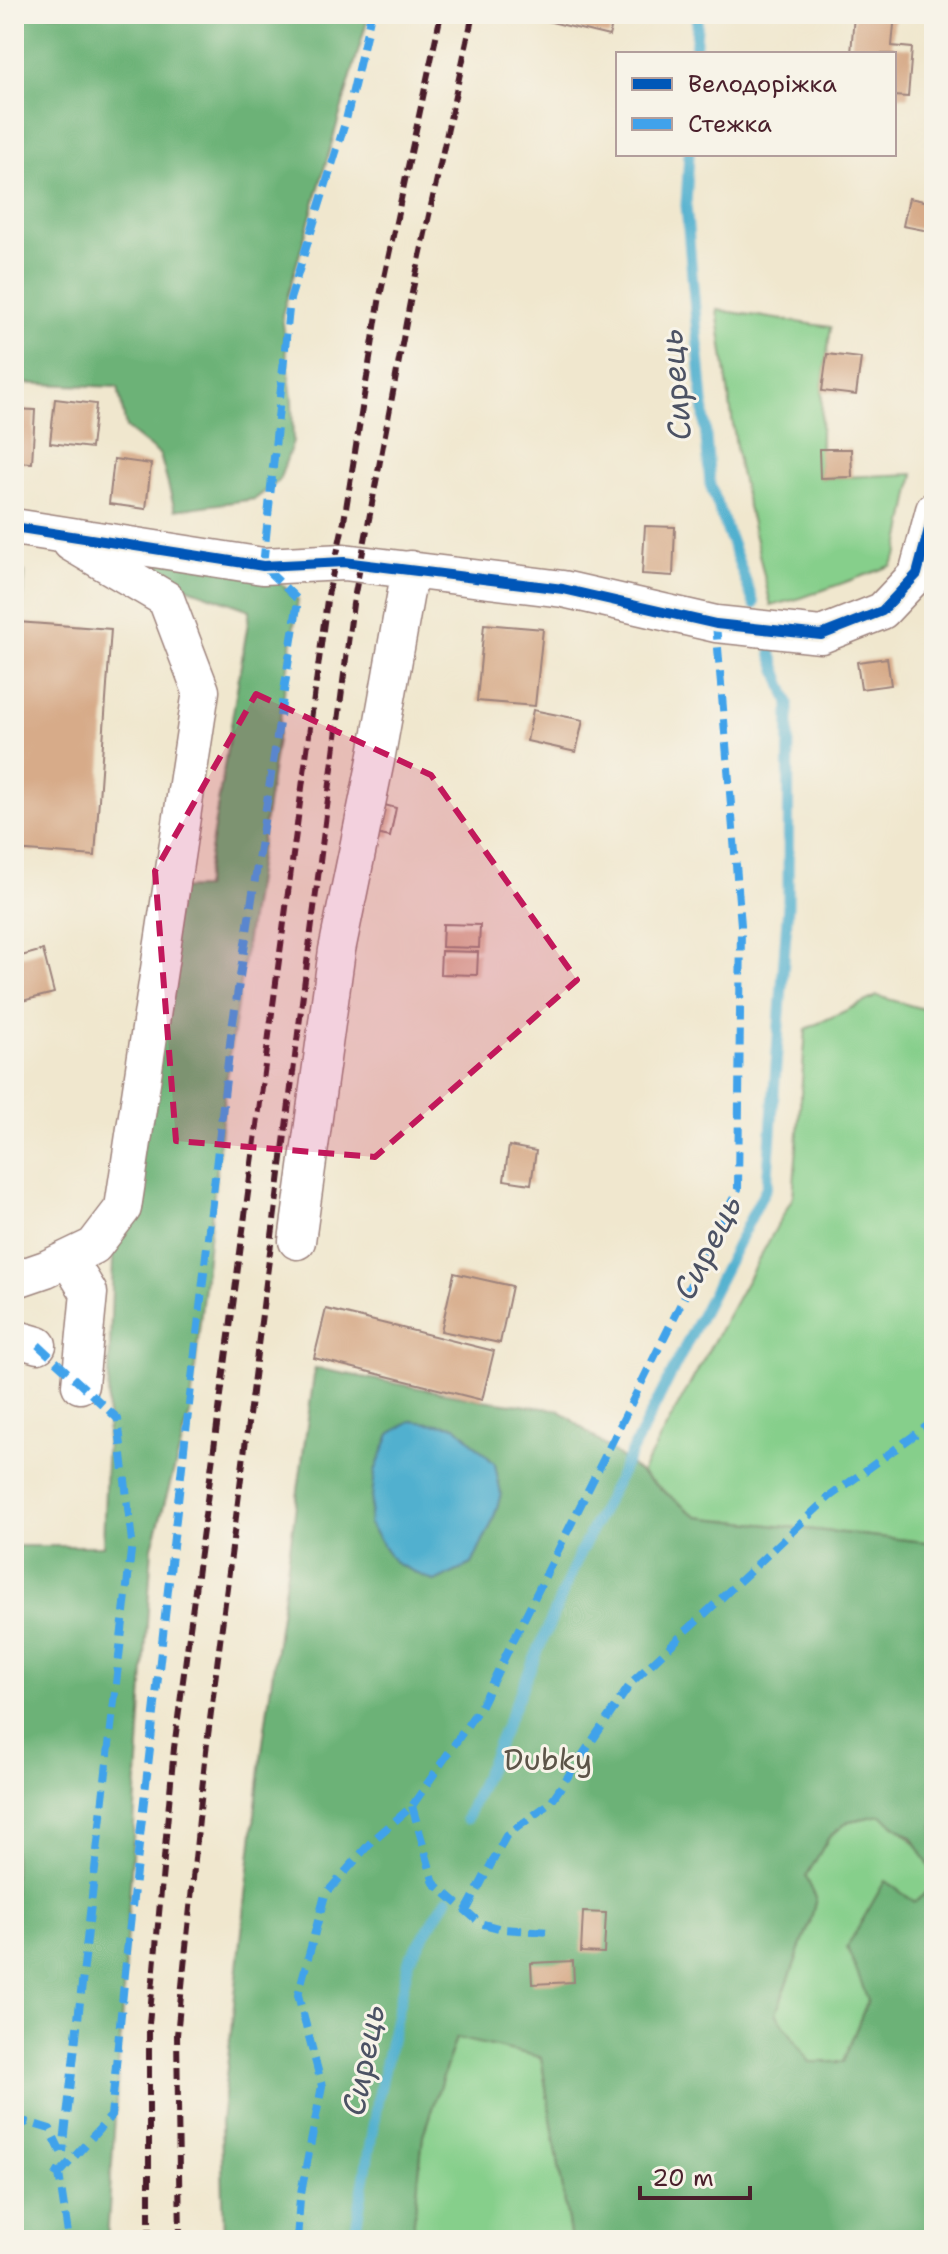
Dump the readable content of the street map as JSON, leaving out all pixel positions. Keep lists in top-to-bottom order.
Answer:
{
  "water": ["Сирець"],
  "parks": ["Dubky"],
  "legend": ["Велодоріжка", "Стежка"],
  "scale_bar": "20 m"
}
